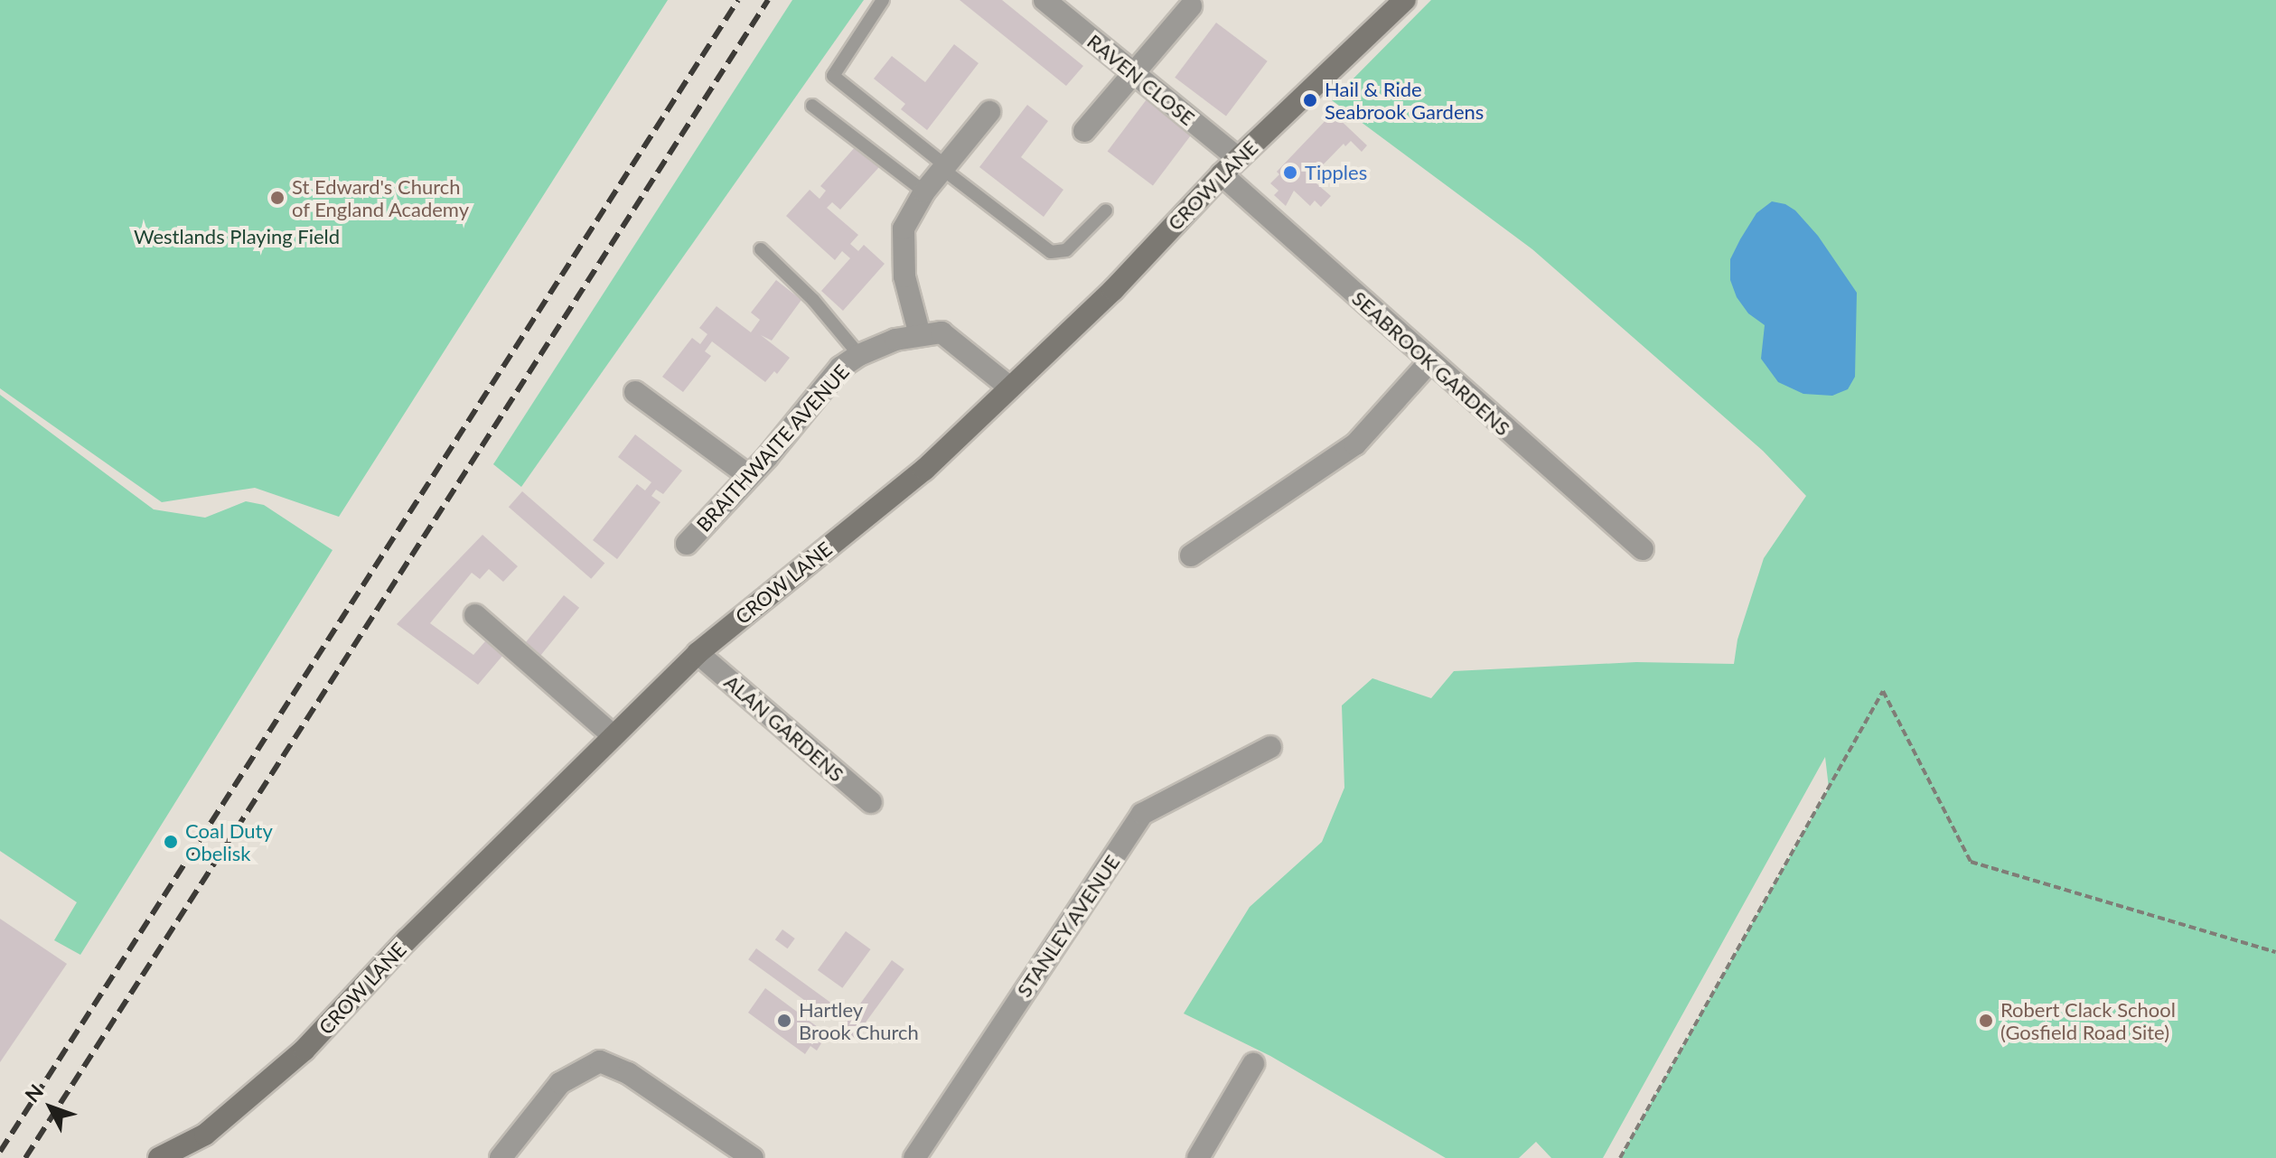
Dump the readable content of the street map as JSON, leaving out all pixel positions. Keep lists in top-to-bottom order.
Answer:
{
  "streets": {
    "street": [
      "RAVEN CLOSE",
      "CROW LANE",
      "SEABROOK GARDENS",
      "BRAITHWAITE AVENUE",
      "ALAN GARDENS",
      "STANLEY AVENUE"
    ]
  },
  "crossings": [
    ["RAVEN CLOSE", "CROW LANE"],
    ["CROW LANE", "SEABROOK GARDENS"],
    ["CROW LANE", "BRAITHWAITE AVENUE"],
    ["CROW LANE", "ALAN GARDENS"]
  ],
  "parks": ["Westlands Playing Field"],
  "places": [
    "Hail & Ride Seabrook Gardens",
    "Tipples",
    "St Edward's Church of England Academy",
    "Coal Duty Obelisk",
    "Hartley Brook Church",
    "Robert Clack School (Gosfield Road Site)"
  ],
  "north": "top left"
}
